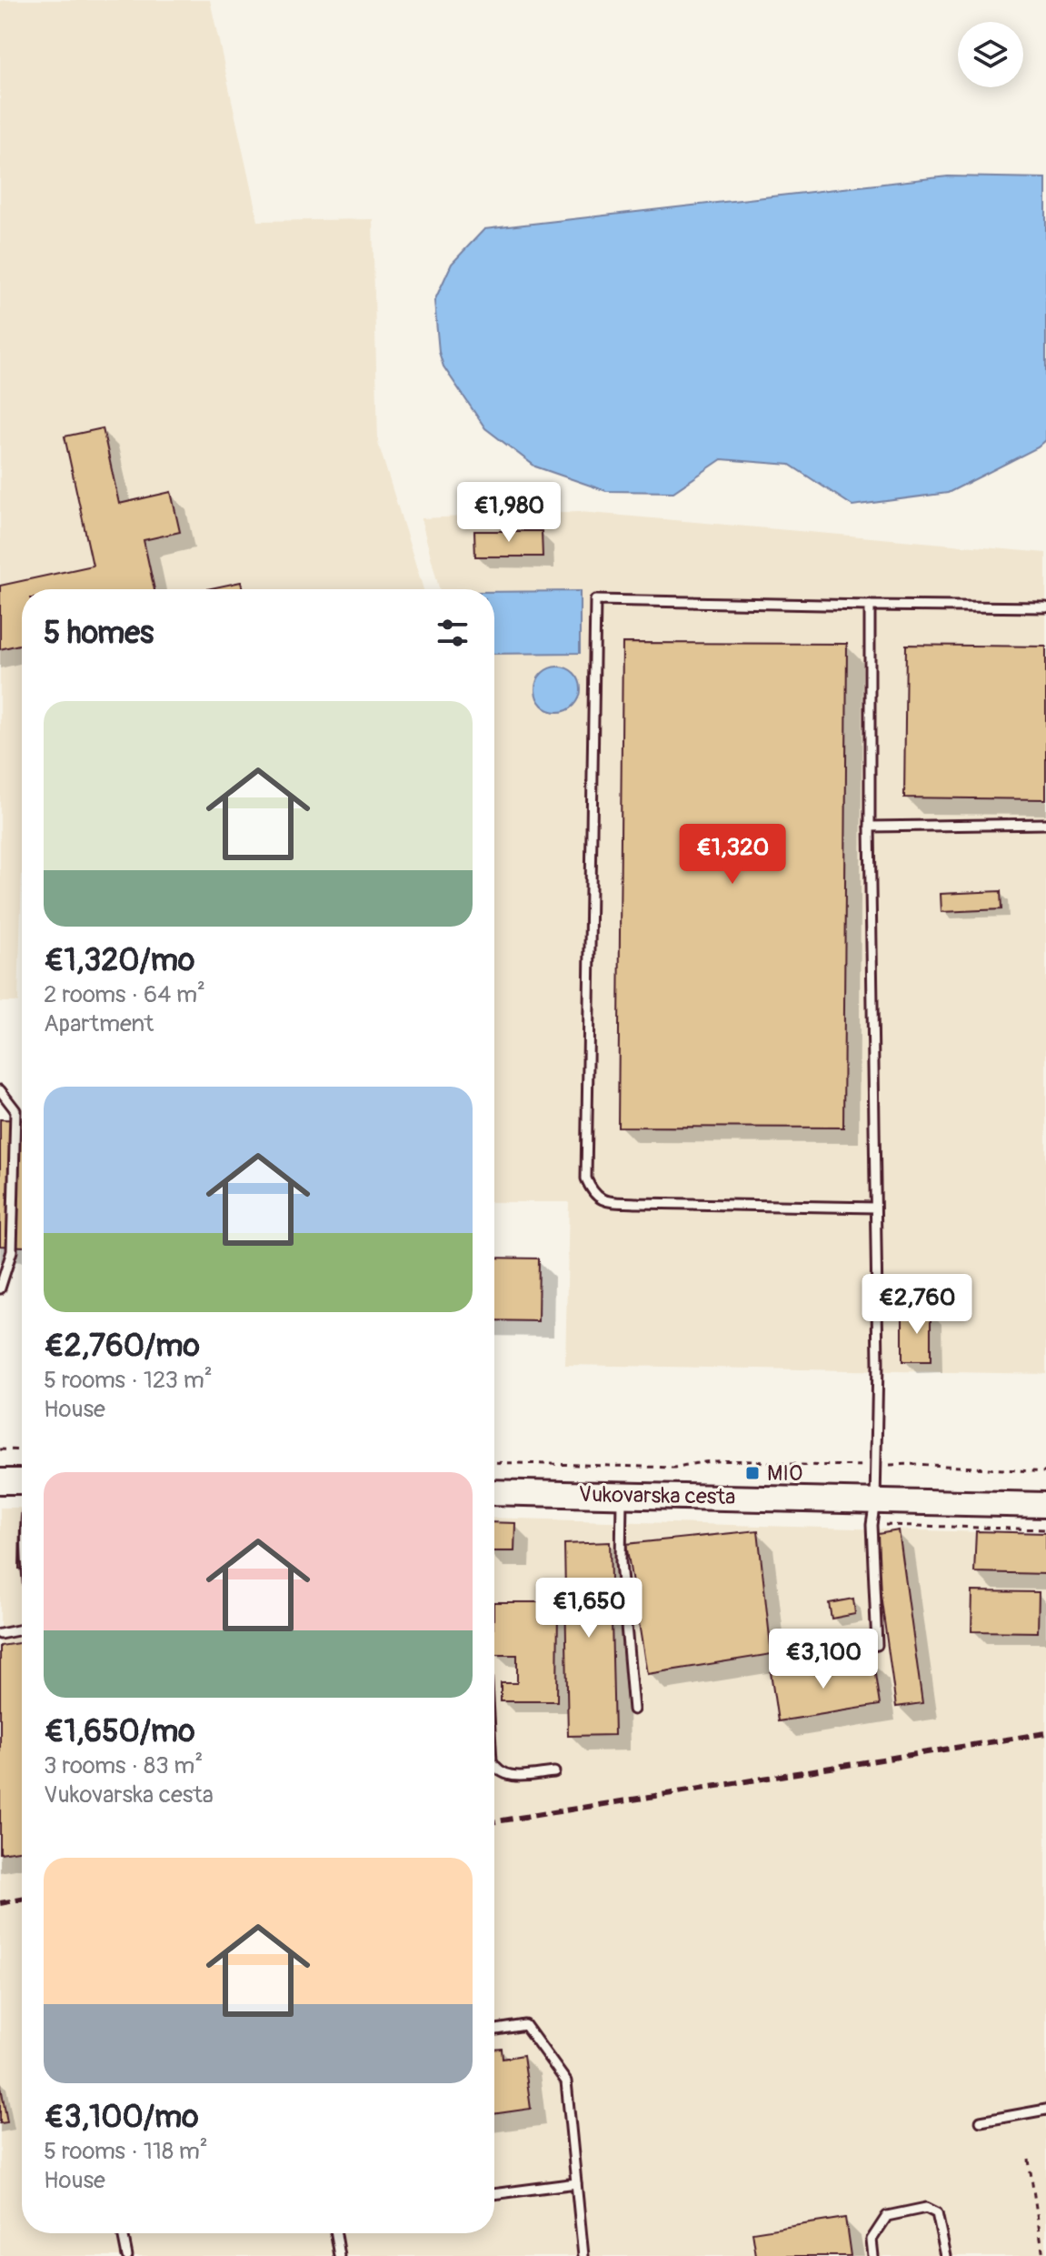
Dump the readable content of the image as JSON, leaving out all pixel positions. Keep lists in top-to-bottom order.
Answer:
{
  "streets": {
    "main road": ["Vukovarska cesta"]
  },
  "places": {
    "transit": ["MIO"]
  },
  "page": {
    "price": [
      "€1,980",
      "€1,320",
      "€2,760",
      "€1,650",
      "€3,100"
    ],
    "heading": "5 homes",
    "list": [
      {
        "name": "€1,320/mo",
        "note": "2 rooms · 64 m² · Apartment"
      },
      {
        "name": "€2,760/mo",
        "note": "5 rooms · 123 m² · House"
      },
      {
        "name": "€1,650/mo",
        "note": "3 rooms · 83 m² · Vukovarska cesta"
      },
      {
        "name": "€3,100/mo",
        "note": "5 rooms · 118 m² · House"
      }
    ]
  }
}
